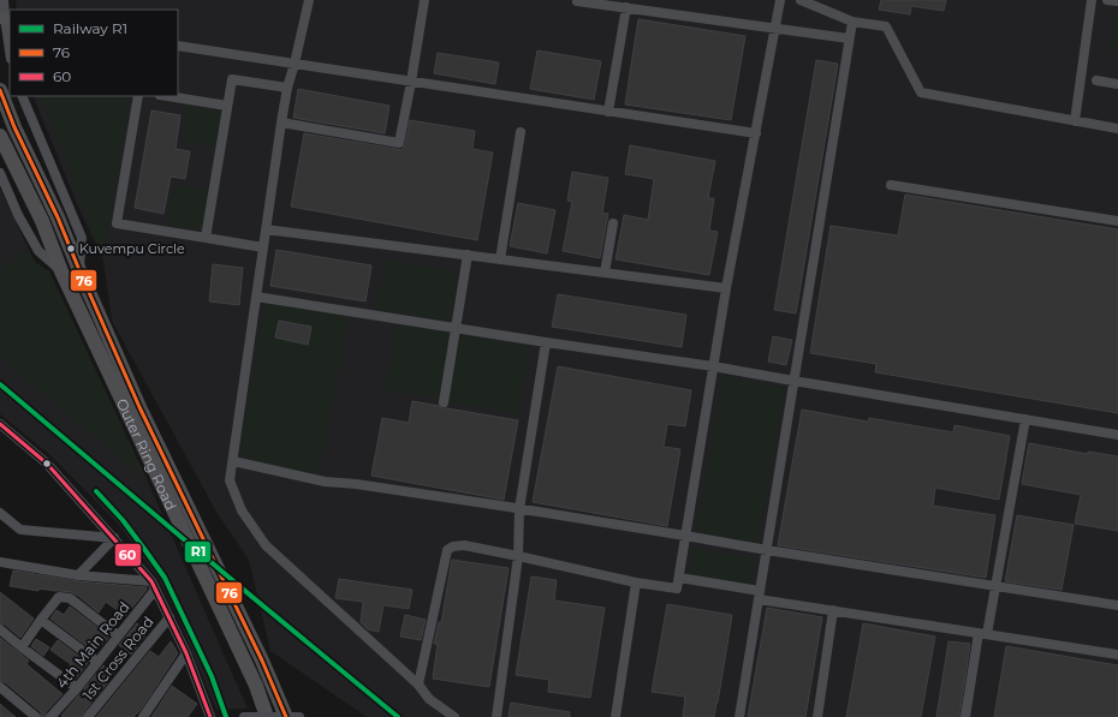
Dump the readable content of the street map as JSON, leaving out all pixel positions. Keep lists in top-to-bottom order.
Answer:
{
  "streets": {
    "highway": ["Outer Ring Road"],
    "street": ["4th Main Road", "1st Cross Road"]
  },
  "places": ["Kuvempu Circle"],
  "lines": ["transit line 76", "rail line R1", "transit line 60"],
  "legend": ["Railway R1", "76", "60"]
}
